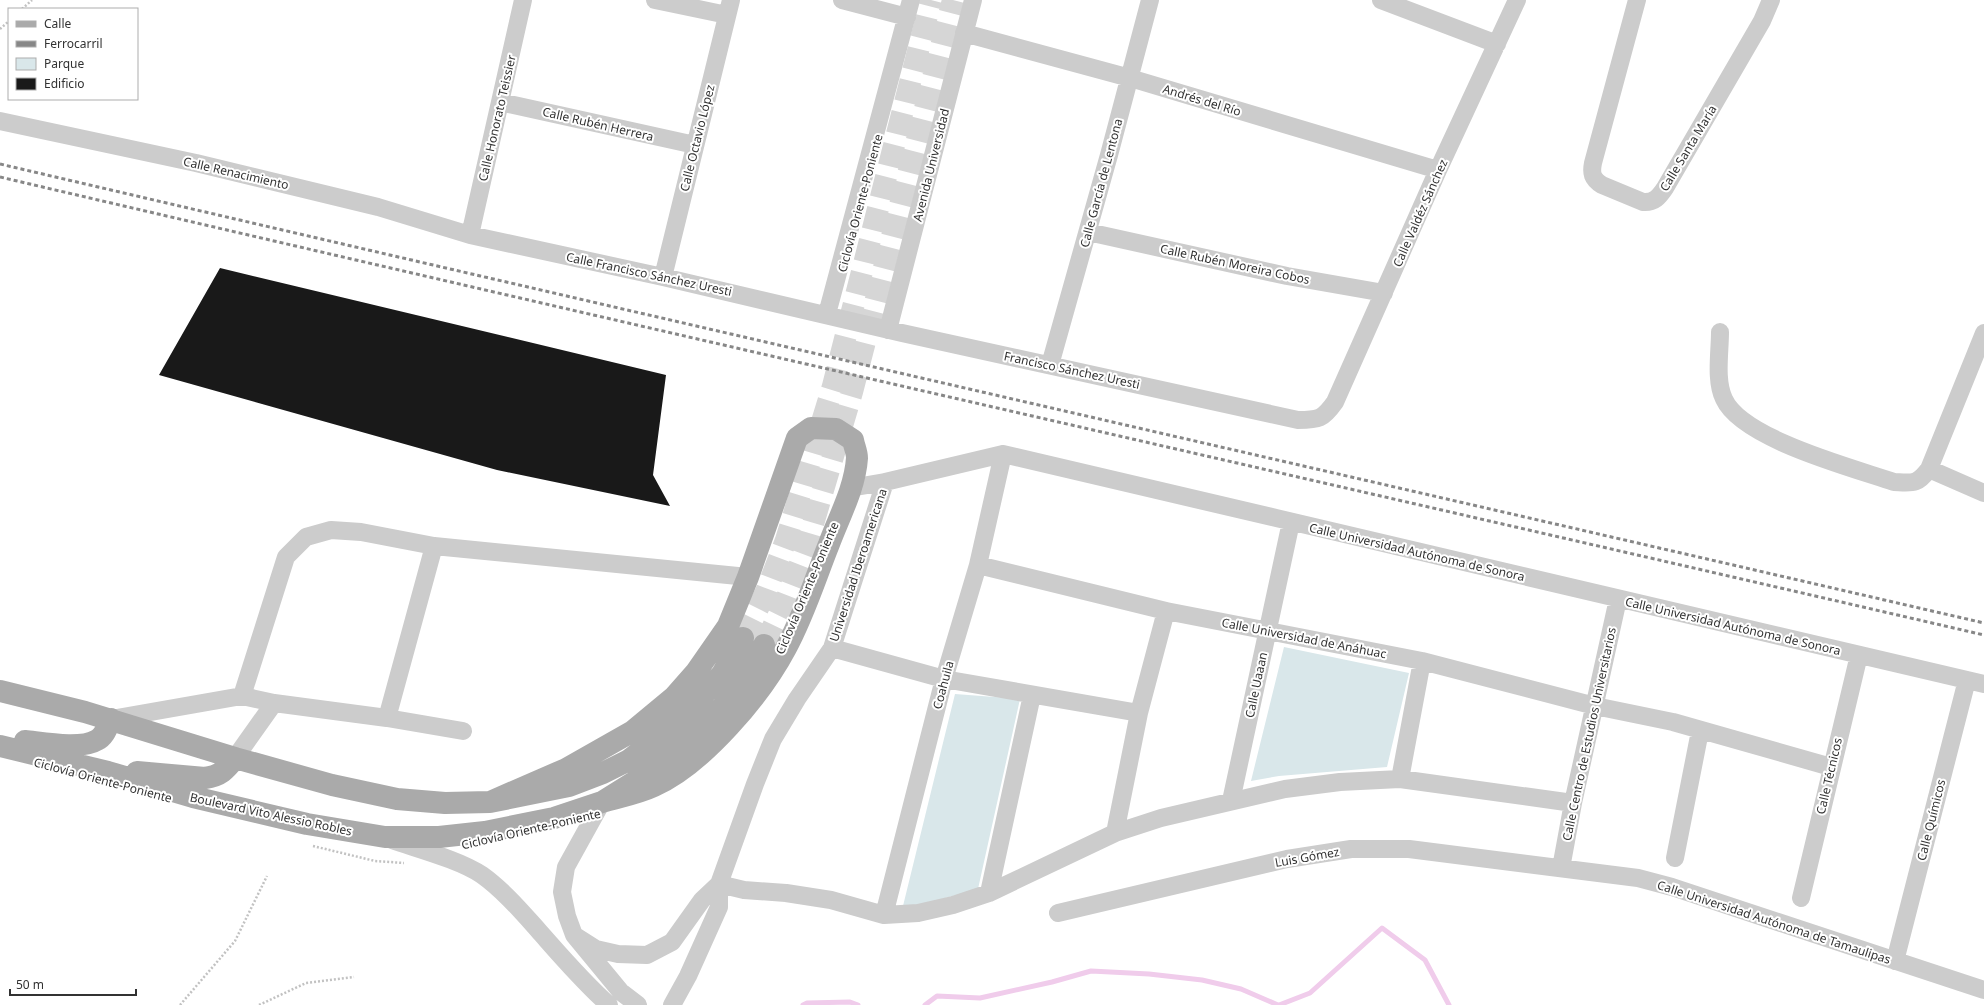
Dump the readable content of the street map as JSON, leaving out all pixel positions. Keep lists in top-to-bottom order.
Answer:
{
  "streets": {
    "main road": ["Boulevard Vito Alessio Robles"],
    "street": [
      "Andrés del Río",
      "Calle Honorato Teissier",
      "Calle Rubén Herrera",
      "Calle Octavio López",
      "Calle Santa María",
      "Avenida Universidad",
      "Calle Renacimiento",
      "Calle García de Lentona",
      "Calle Valdéz Sánchez",
      "Calle Rubén Moreira Cobos",
      "Calle Francisco Sánchez Uresti",
      "Francisco Sánchez Uresti",
      "Calle Universidad Autónoma de Sonora",
      "Universidad Iberoamericana",
      "Calle Universidad de Anáhuac",
      "Coahuila",
      "Calle Uaaan",
      "Calle Centro de Estudios Universitarios",
      "Calle Técnicos",
      "Calle Químicos",
      "Luis Gómez",
      "Calle Universidad Autónoma de Tamaulipas"
    ]
  },
  "crossings": [
    ["Andrés del Río", "Avenida Universidad"],
    ["Andrés del Río", "Calle García de Lentona"],
    ["Andrés del Río", "Calle Valdéz Sánchez"],
    ["Calle Honorato Teissier", "Calle Rubén Herrera"],
    ["Calle Honorato Teissier", "Calle Renacimiento"],
    ["Calle Honorato Teissier", "Calle Francisco Sánchez Uresti"],
    ["Calle Rubén Herrera", "Calle Octavio López"],
    ["Calle Octavio López", "Calle Francisco Sánchez Uresti"],
    ["Avenida Universidad", "Francisco Sánchez Uresti"],
    ["Calle Renacimiento", "Calle Francisco Sánchez Uresti"],
    ["Calle García de Lentona", "Calle Rubén Moreira Cobos"],
    ["Calle García de Lentona", "Francisco Sánchez Uresti"],
    ["Calle Valdéz Sánchez", "Calle Rubén Moreira Cobos"],
    ["Calle Valdéz Sánchez", "Francisco Sánchez Uresti"],
    ["Calle Francisco Sánchez Uresti", "Francisco Sánchez Uresti"],
    ["Calle Universidad Autónoma de Sonora", "Universidad Iberoamericana"],
    ["Calle Universidad Autónoma de Sonora", "Coahuila"],
    ["Calle Universidad Autónoma de Sonora", "Calle Uaaan"],
    ["Calle Universidad Autónoma de Sonora", "Calle Centro de Estudios Universitarios"],
    ["Calle Universidad Autónoma de Sonora", "Calle Técnicos"],
    ["Calle Universidad Autónoma de Sonora", "Calle Químicos"],
    ["Calle Universidad de Anáhuac", "Coahuila"],
    ["Calle Universidad de Anáhuac", "Calle Uaaan"],
    ["Calle Universidad de Anáhuac", "Calle Centro de Estudios Universitarios"],
    ["Calle Universidad de Anáhuac", "Calle Técnicos"],
    ["Calle Centro de Estudios Universitarios", "Luis Gómez"],
    ["Calle Centro de Estudios Universitarios", "Calle Universidad Autónoma de Tamaulipas"],
    ["Calle Químicos", "Calle Universidad Autónoma de Tamaulipas"],
    ["Luis Gómez", "Calle Universidad Autónoma de Tamaulipas"]
  ],
  "legend": [
    "Calle",
    "Ferrocarril",
    "Parque",
    "Edificio"
  ],
  "scale_bar": "50 m"
}
